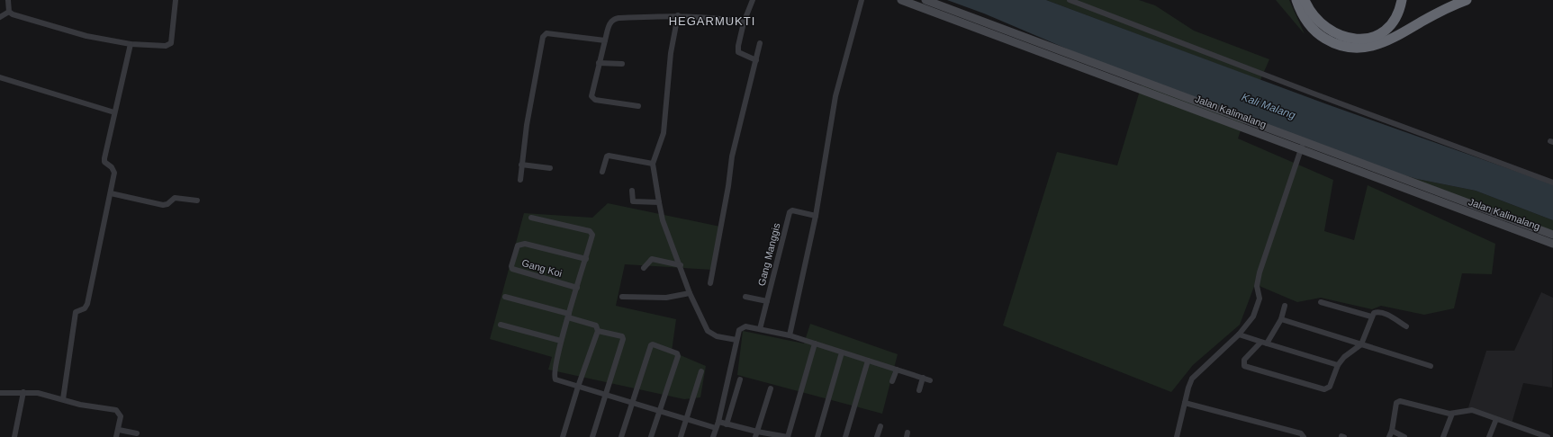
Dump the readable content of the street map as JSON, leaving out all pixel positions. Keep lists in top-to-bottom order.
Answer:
{
  "streets": {
    "main road": ["Jalan Kalimalang"],
    "street": ["Gang Manggis", "Gang Koi"]
  },
  "districts": ["HEGARMUKTI"],
  "water": ["Kali Malang"]
}
